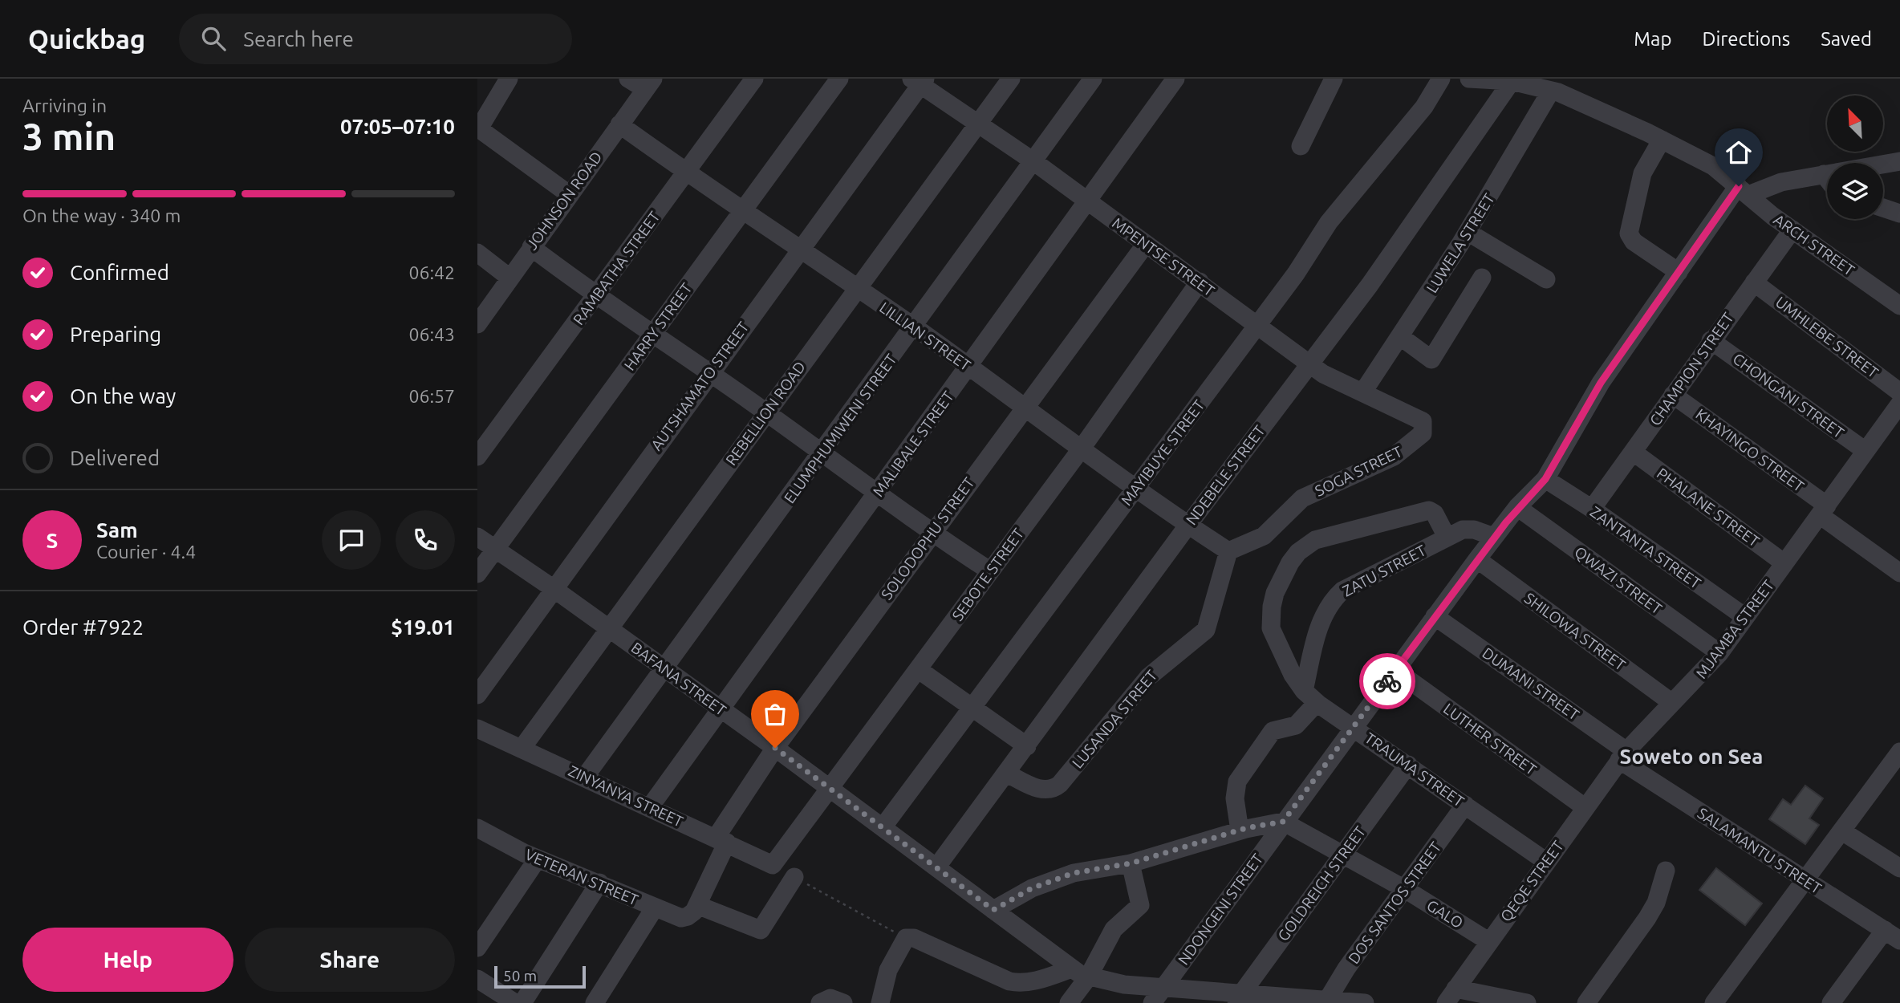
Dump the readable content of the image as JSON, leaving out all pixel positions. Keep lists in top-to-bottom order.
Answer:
{
  "streets": {
    "street": [
      "JOHNSON ROAD",
      "LUWELA STREET",
      "ARCH STREET",
      "MPENTSE STREET",
      "RAMBATHA STREET",
      "HARRY STREET",
      "LILLIAN STREET",
      "UMHLEBE STREET",
      "CHAMPION STREET",
      "AUTSHAMATO STREET",
      "CHONGANI STREET",
      "REBELLION ROAD",
      "ELUMPHUMIWENI STREET",
      "MALIBALE STREET",
      "KHAYINGO STREET",
      "MAYIBUYE STREET",
      "SOGA STREET",
      "NDEBELE STREET",
      "PHALANE STREET",
      "SOLODOPHU STREET",
      "ZANTANTA STREET",
      "ZATU STREET",
      "SEBOTE STREET",
      "QWAZI STREET",
      "MJAMBA STREET",
      "SHILOWA STREET",
      "BAFANA STREET",
      "DUMANI STREET",
      "LUSANDA STREET",
      "LUTHER STREET",
      "TRAUMA STREET",
      "ZINYANYA STREET",
      "SALAMANTU STREET",
      "VETERAN STREET",
      "QEQE STREET",
      "GOLDREICH STREET",
      "DOS SANTOS STREET",
      "NDONGENI STREET",
      "GALO"
    ]
  },
  "crossings": [
    ["JOHNSON ROAD", "LILLIAN STREET"],
    ["LUWELA STREET", "ARCH STREET"],
    ["LUWELA STREET", "MPENTSE STREET"],
    ["ARCH STREET", "CHAMPION STREET"],
    ["ARCH STREET", "NDEBELE STREET"],
    ["ARCH STREET", "NDONGENI STREET"],
    ["MPENTSE STREET", "AUTSHAMATO STREET"],
    ["MPENTSE STREET", "REBELLION ROAD"],
    ["MPENTSE STREET", "ELUMPHUMIWENI STREET"],
    ["MPENTSE STREET", "MALIBALE STREET"],
    ["MPENTSE STREET", "MAYIBUYE STREET"],
    ["MPENTSE STREET", "SOGA STREET"],
    ["MPENTSE STREET", "NDEBELE STREET"],
    ["MPENTSE STREET", "SOLODOPHU STREET"],
    ["MPENTSE STREET", "SEBOTE STREET"],
    ["RAMBATHA STREET", "LILLIAN STREET"],
    ["HARRY STREET", "LILLIAN STREET"],
    ["HARRY STREET", "BAFANA STREET"],
    ["LILLIAN STREET", "AUTSHAMATO STREET"],
    ["LILLIAN STREET", "REBELLION ROAD"],
    ["LILLIAN STREET", "ELUMPHUMIWENI STREET"],
    ["LILLIAN STREET", "MALIBALE STREET"],
    ["LILLIAN STREET", "MAYIBUYE STREET"],
    ["LILLIAN STREET", "SOGA STREET"],
    ["LILLIAN STREET", "NDEBELE STREET"],
    ["LILLIAN STREET", "SOLODOPHU STREET"],
    ["LILLIAN STREET", "SEBOTE STREET"],
    ["LILLIAN STREET", "LUSANDA STREET"],
    ["UMHLEBE STREET", "CHAMPION STREET"],
    ["CHAMPION STREET", "CHONGANI STREET"],
    ["CHAMPION STREET", "KHAYINGO STREET"],
    ["CHAMPION STREET", "PHALANE STREET"],
    ["CHAMPION STREET", "ZANTANTA STREET"],
    ["AUTSHAMATO STREET", "BAFANA STREET"],
    ["CHONGANI STREET", "MJAMBA STREET"],
    ["REBELLION ROAD", "BAFANA STREET"],
    ["REBELLION ROAD", "ZINYANYA STREET"],
    ["ELUMPHUMIWENI STREET", "BAFANA STREET"],
    ["ELUMPHUMIWENI STREET", "ZINYANYA STREET"],
    ["MALIBALE STREET", "BAFANA STREET"],
    ["MALIBALE STREET", "ZINYANYA STREET"],
    ["KHAYINGO STREET", "MJAMBA STREET"],
    ["MAYIBUYE STREET", "BAFANA STREET"],
    ["SOGA STREET", "LUSANDA STREET"],
    ["NDEBELE STREET", "BAFANA STREET"],
    ["NDEBELE STREET", "LUSANDA STREET"],
    ["PHALANE STREET", "MJAMBA STREET"],
    ["SOLODOPHU STREET", "BAFANA STREET"],
    ["SOLODOPHU STREET", "ZINYANYA STREET"],
    ["SOLODOPHU STREET", "VETERAN STREET"],
    ["ZANTANTA STREET", "MJAMBA STREET"],
    ["ZANTANTA STREET", "NDONGENI STREET"],
    ["ZATU STREET", "TRAUMA STREET"],
    ["ZATU STREET", "NDONGENI STREET"],
    ["SEBOTE STREET", "BAFANA STREET"],
    ["SEBOTE STREET", "ZINYANYA STREET"],
    ["QWAZI STREET", "MJAMBA STREET"],
    ["QWAZI STREET", "NDONGENI STREET"],
    ["MJAMBA STREET", "SHILOWA STREET"],
    ["MJAMBA STREET", "DUMANI STREET"],
    ["MJAMBA STREET", "SALAMANTU STREET"],
    ["MJAMBA STREET", "QEQE STREET"],
    ["SHILOWA STREET", "NDONGENI STREET"],
    ["BAFANA STREET", "GOLDREICH STREET"],
    ["BAFANA STREET", "DOS SANTOS STREET"],
    ["BAFANA STREET", "NDONGENI STREET"],
    ["DUMANI STREET", "SALAMANTU STREET"],
    ["DUMANI STREET", "QEQE STREET"],
    ["DUMANI STREET", "NDONGENI STREET"],
    ["LUTHER STREET", "QEQE STREET"],
    ["LUTHER STREET", "NDONGENI STREET"],
    ["TRAUMA STREET", "QEQE STREET"],
    ["TRAUMA STREET", "GOLDREICH STREET"],
    ["TRAUMA STREET", "DOS SANTOS STREET"],
    ["TRAUMA STREET", "NDONGENI STREET"],
    ["SALAMANTU STREET", "QEQE STREET"],
    ["QEQE STREET", "GALO"],
    ["GOLDREICH STREET", "GALO"],
    ["DOS SANTOS STREET", "GALO"],
    ["NDONGENI STREET", "GALO"]
  ],
  "districts": ["Soweto on Sea"],
  "scale_bar": "50 m",
  "north": "top left",
  "page": {
    "header": "Quickbag",
    "search": "Search here",
    "nav": ["Map", "Directions", "Saved"],
    "heading": ["3 min", "Arriving in", "07:05–07:10"],
    "panel": [
      "Sam",
      "Courier · 4.4",
      "Order #7922",
      "$19.01"
    ],
    "bar": "On the way · 340 m",
    "list": [
      ["Confirmed", "06:42"],
      ["Preparing", "06:43"],
      ["On the way", "06:57"],
      "Delivered"
    ],
    "round": "S",
    "buttons": ["Help", "Share"],
    "scale": "50 m"
  }
}
